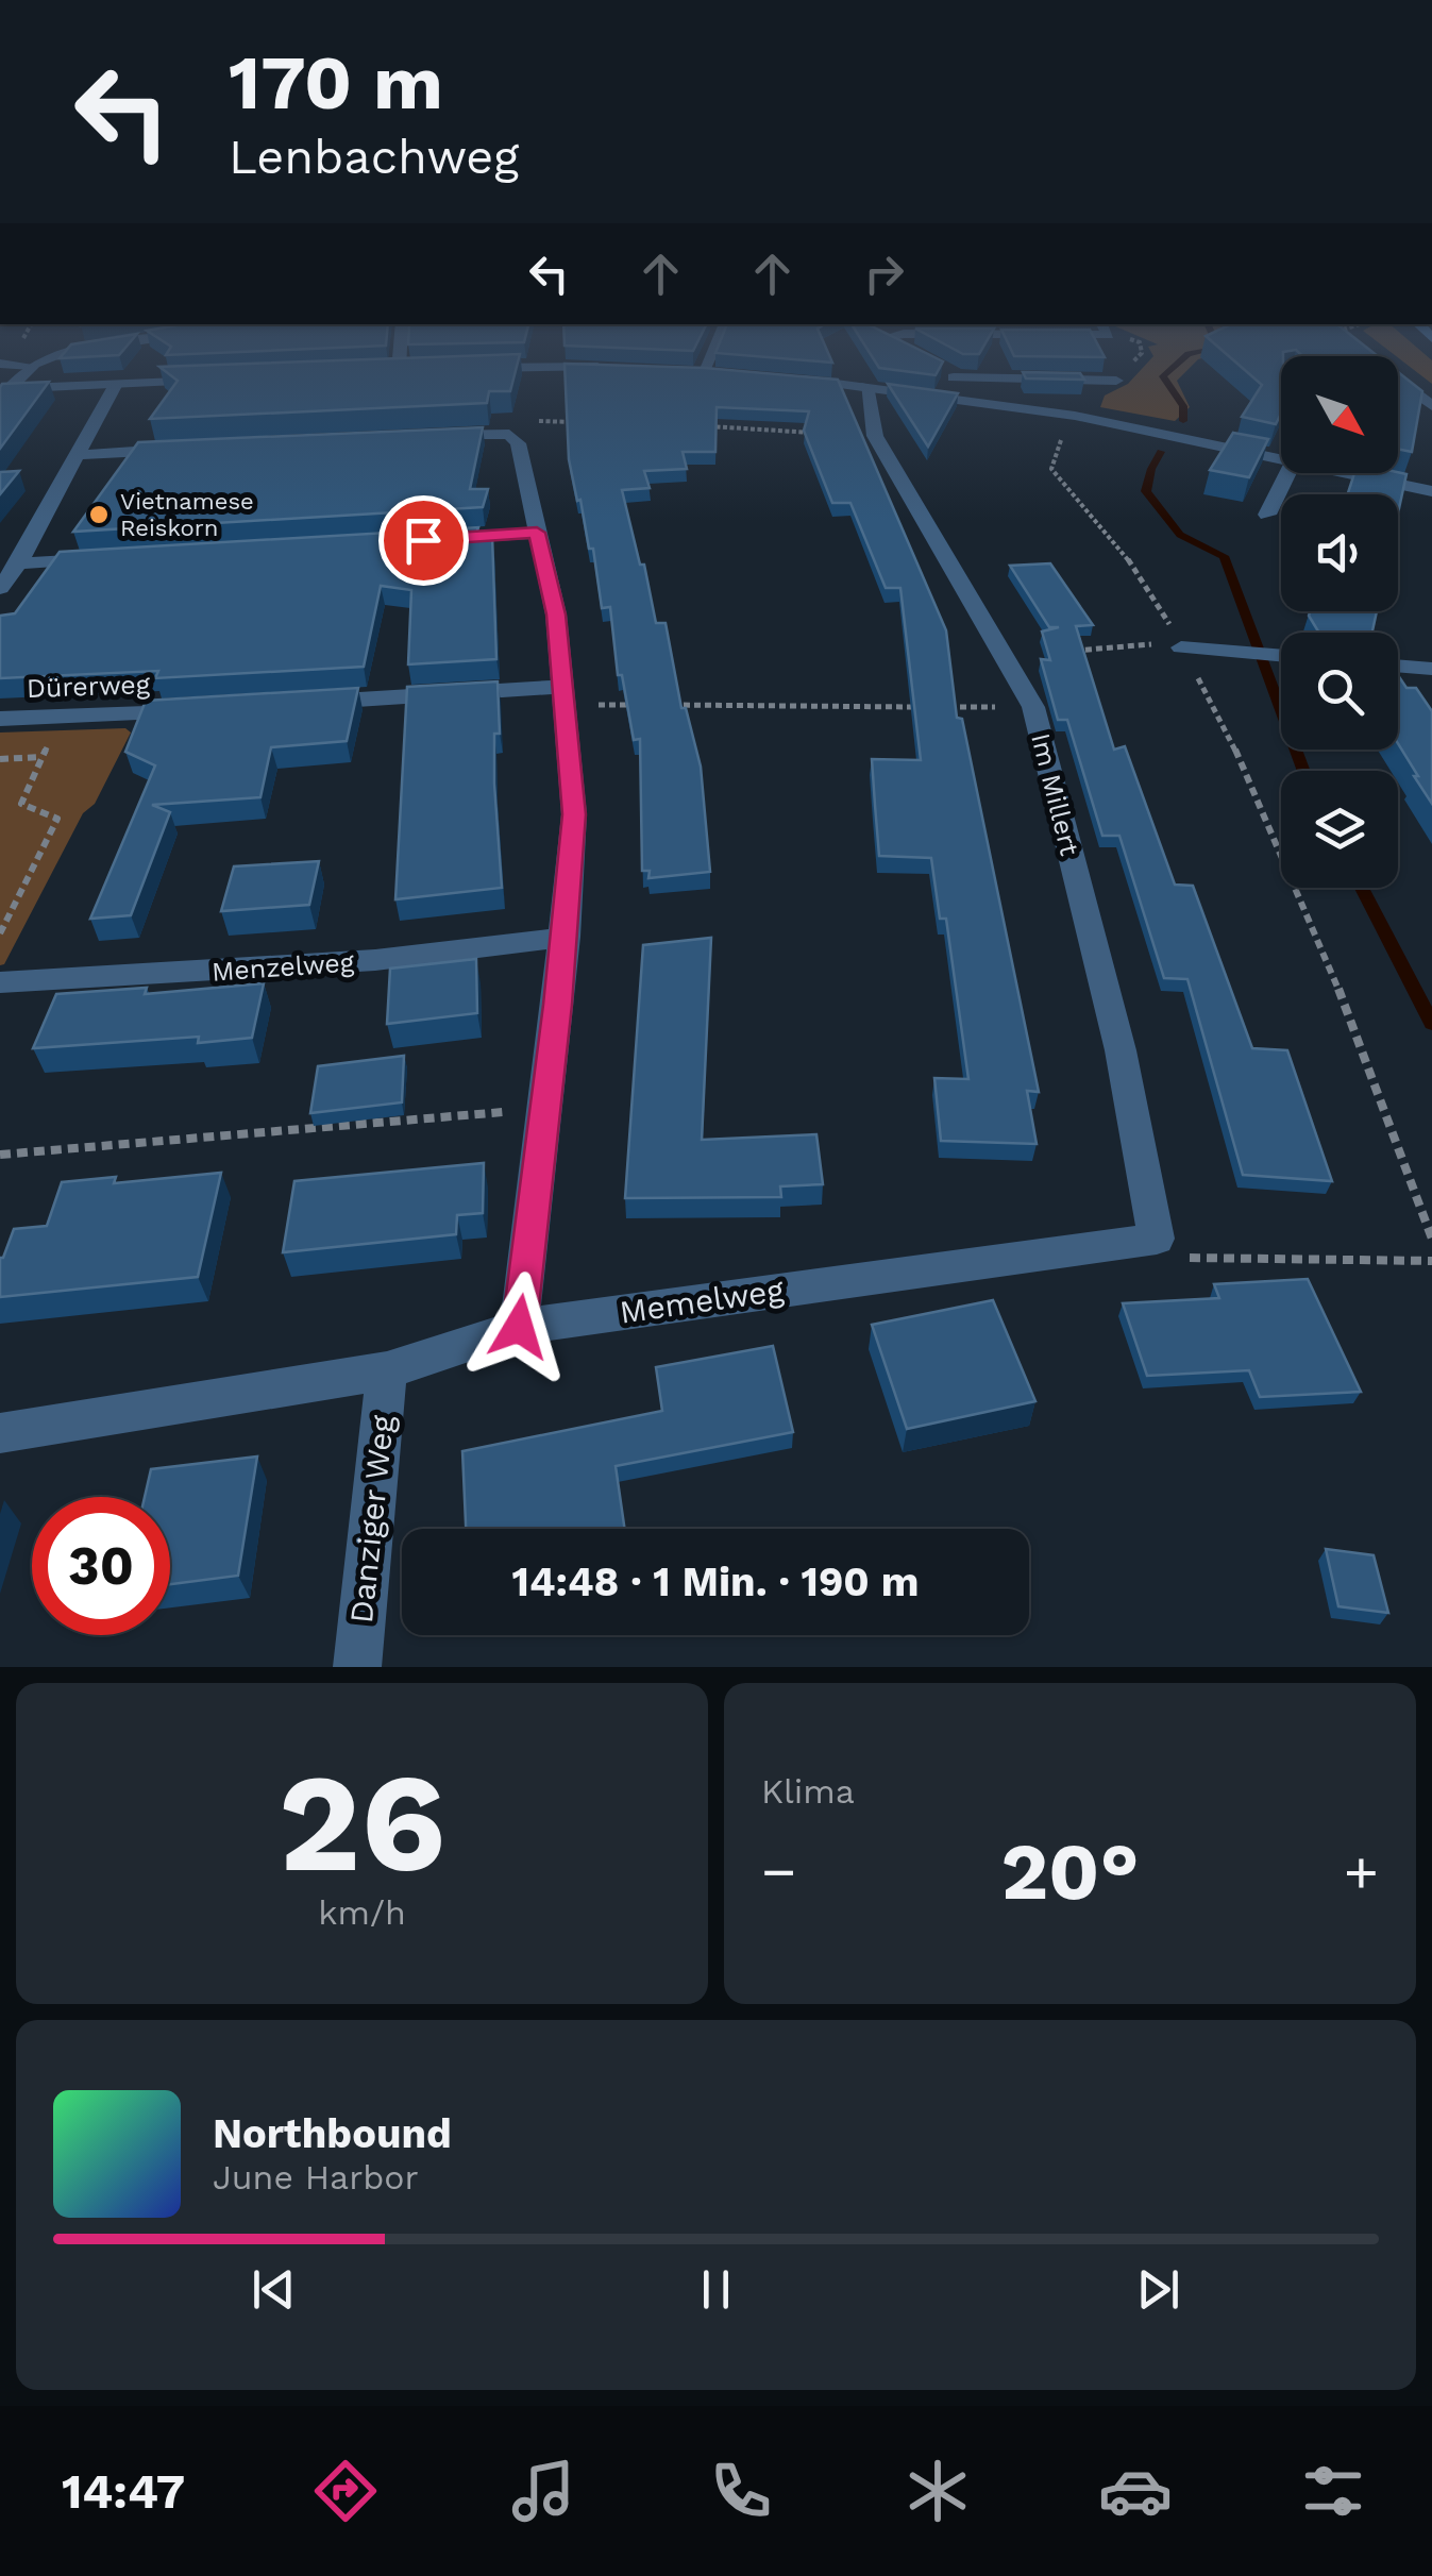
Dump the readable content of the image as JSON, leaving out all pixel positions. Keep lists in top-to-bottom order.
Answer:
{
  "streets": {
    "street": [
      "Dürerweg",
      "Im Millert",
      "Menzelweg",
      "Memelweg",
      "Danziger Weg"
    ]
  },
  "crossings": [
    ["Im Millert", "Memelweg"],
    ["Memelweg", "Danziger Weg"]
  ],
  "places": ["Vietnamese Reiskorn"],
  "north": "bottom right",
  "page": {
    "turn": ["170 m", "Lenbachweg"],
    "limit": "30",
    "trip": "14:48 · 1 Min. · 190 m",
    "tile": [
      ["26", "km/h"],
      "Klima"
    ],
    "heat": ["−", "20°", "+"],
    "song": ["Northbound", "June Harbor"],
    "tabs": "14:47"
  }
}
